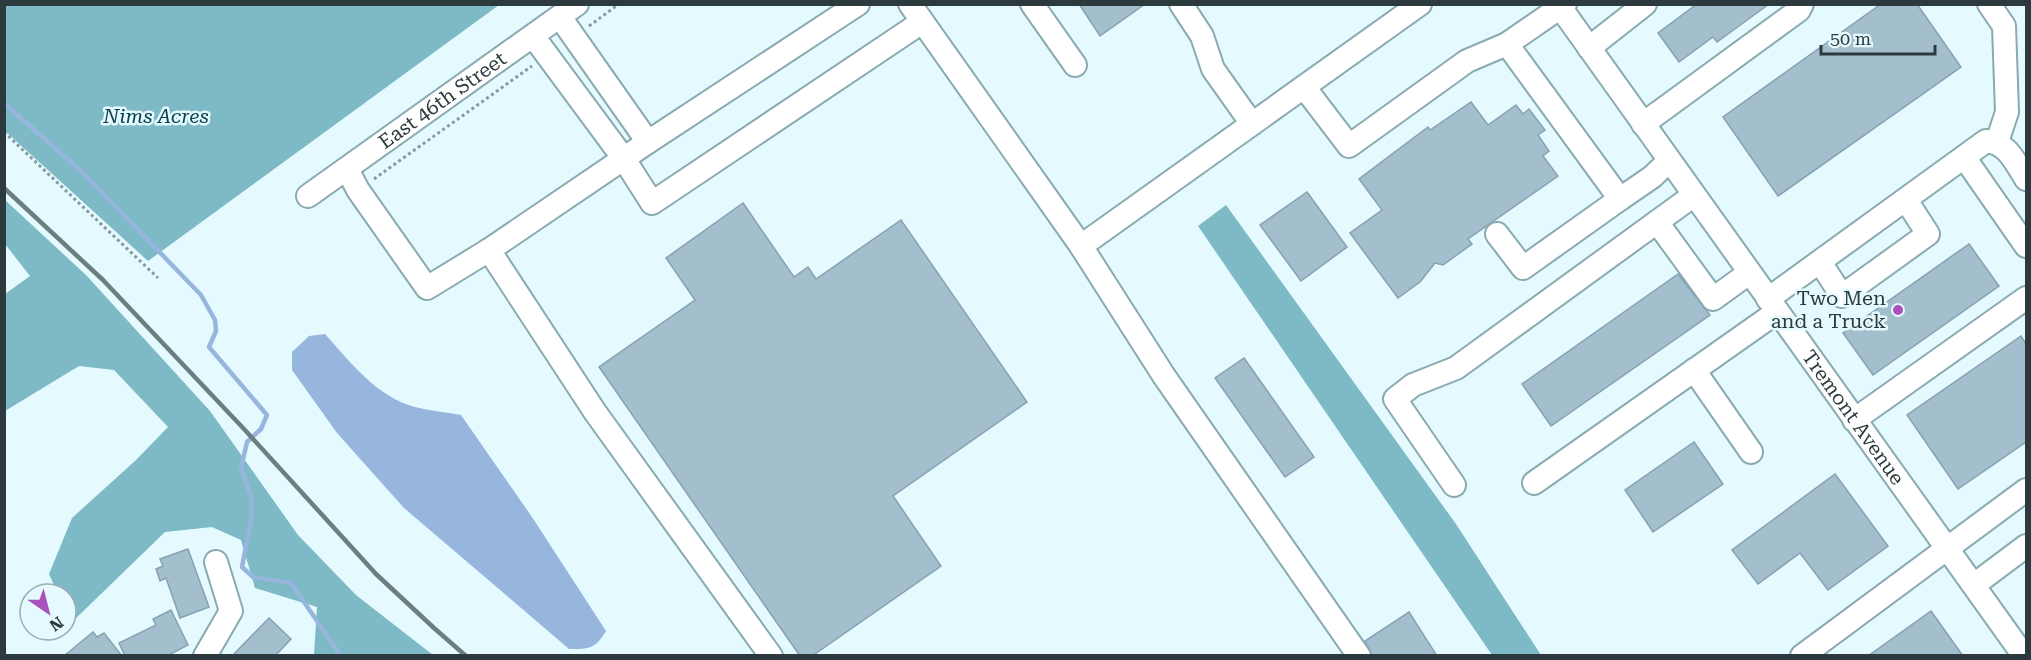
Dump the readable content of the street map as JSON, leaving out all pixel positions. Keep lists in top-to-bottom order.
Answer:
{
  "streets": {
    "street": ["East 46th Street", "Tremont Avenue"]
  },
  "parks": ["Nims Acres"],
  "places": ["Two Men and a Truck"],
  "scale_bar": "50 m",
  "north": "bottom right"
}
